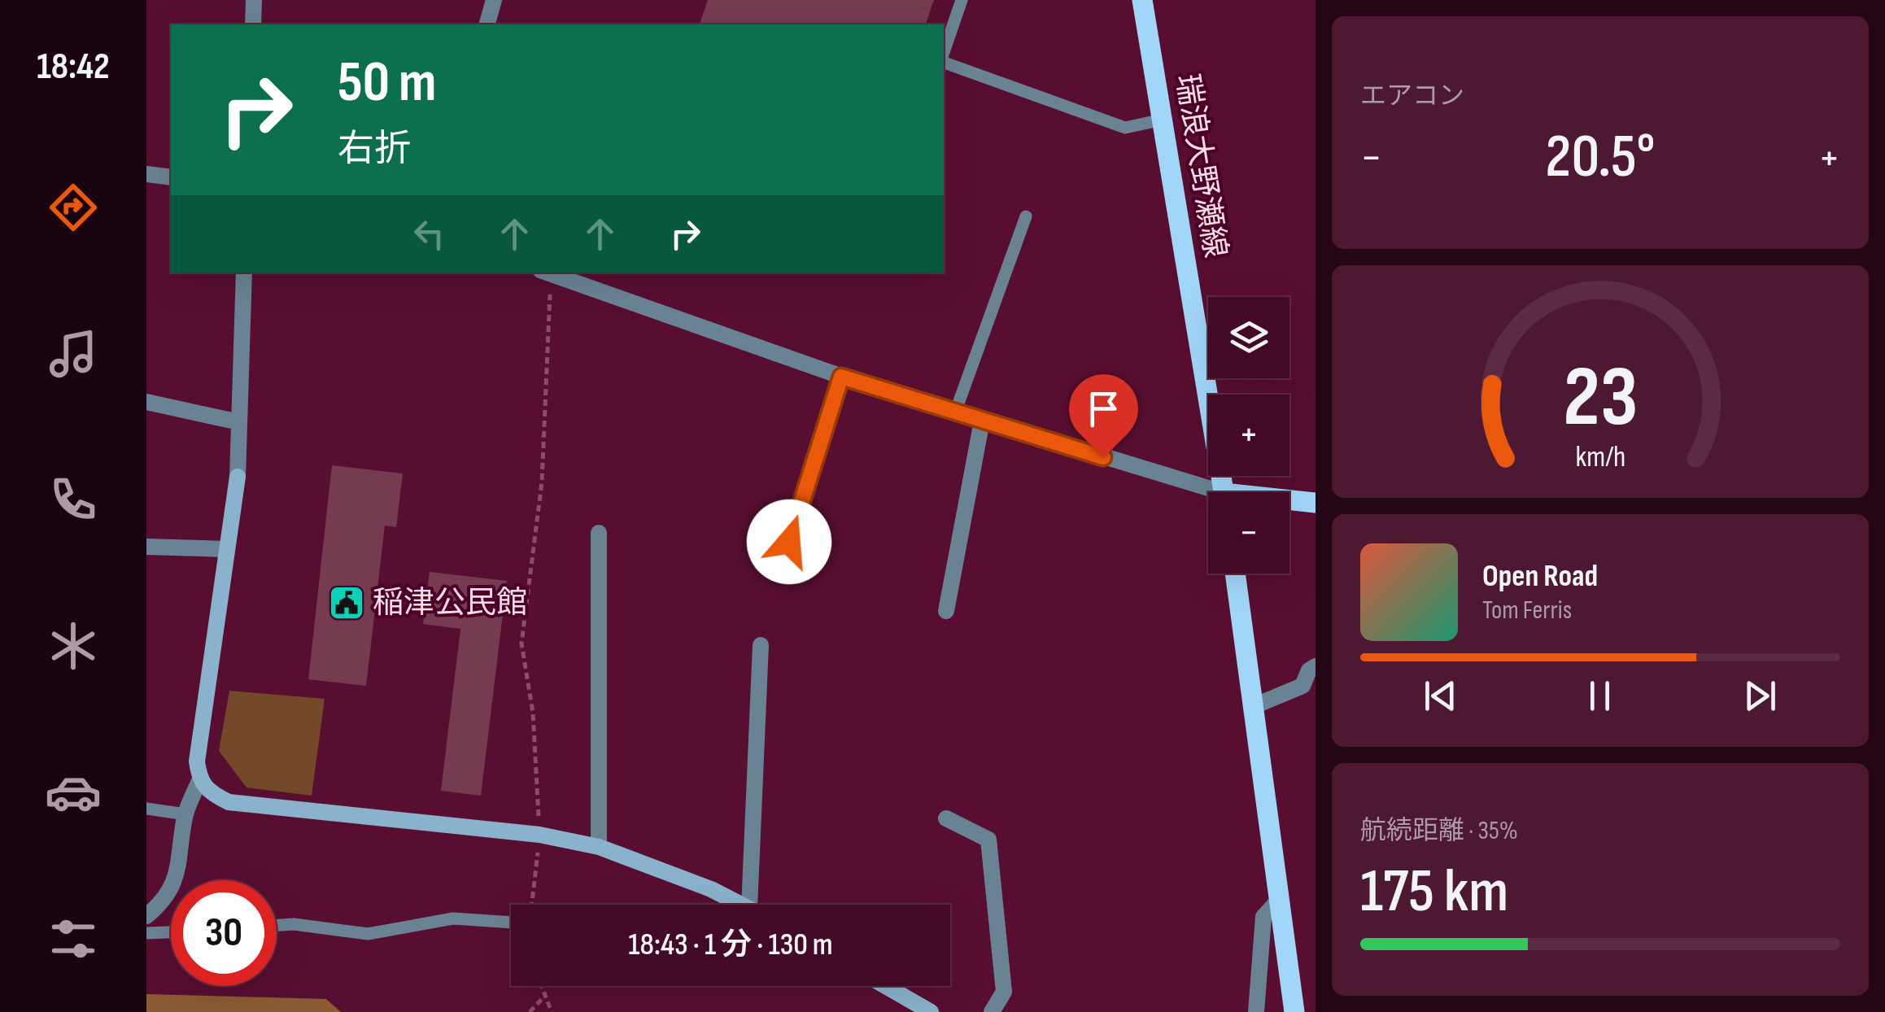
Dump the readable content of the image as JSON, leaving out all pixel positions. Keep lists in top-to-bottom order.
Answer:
{
  "streets": {
    "main road": ["瑞浪大野瀬線"]
  },
  "places": {
    "public building": ["稲津公民館"]
  },
  "page": {
    "tabs": "18:42",
    "tile": [
      "エアコン",
      ["航続距離 · 35%", "175 km"]
    ],
    "turn": ["50 m", "右折"],
    "heat": ["−", "20.5°", "+"],
    "map_buttons": ["+", "−"],
    "song": ["Open Road", "Tom Ferris"],
    "limit": "30",
    "trip": "18:43 · 1 分 · 130 m",
    "gauge": ["23", "km/h"]
  }
}
